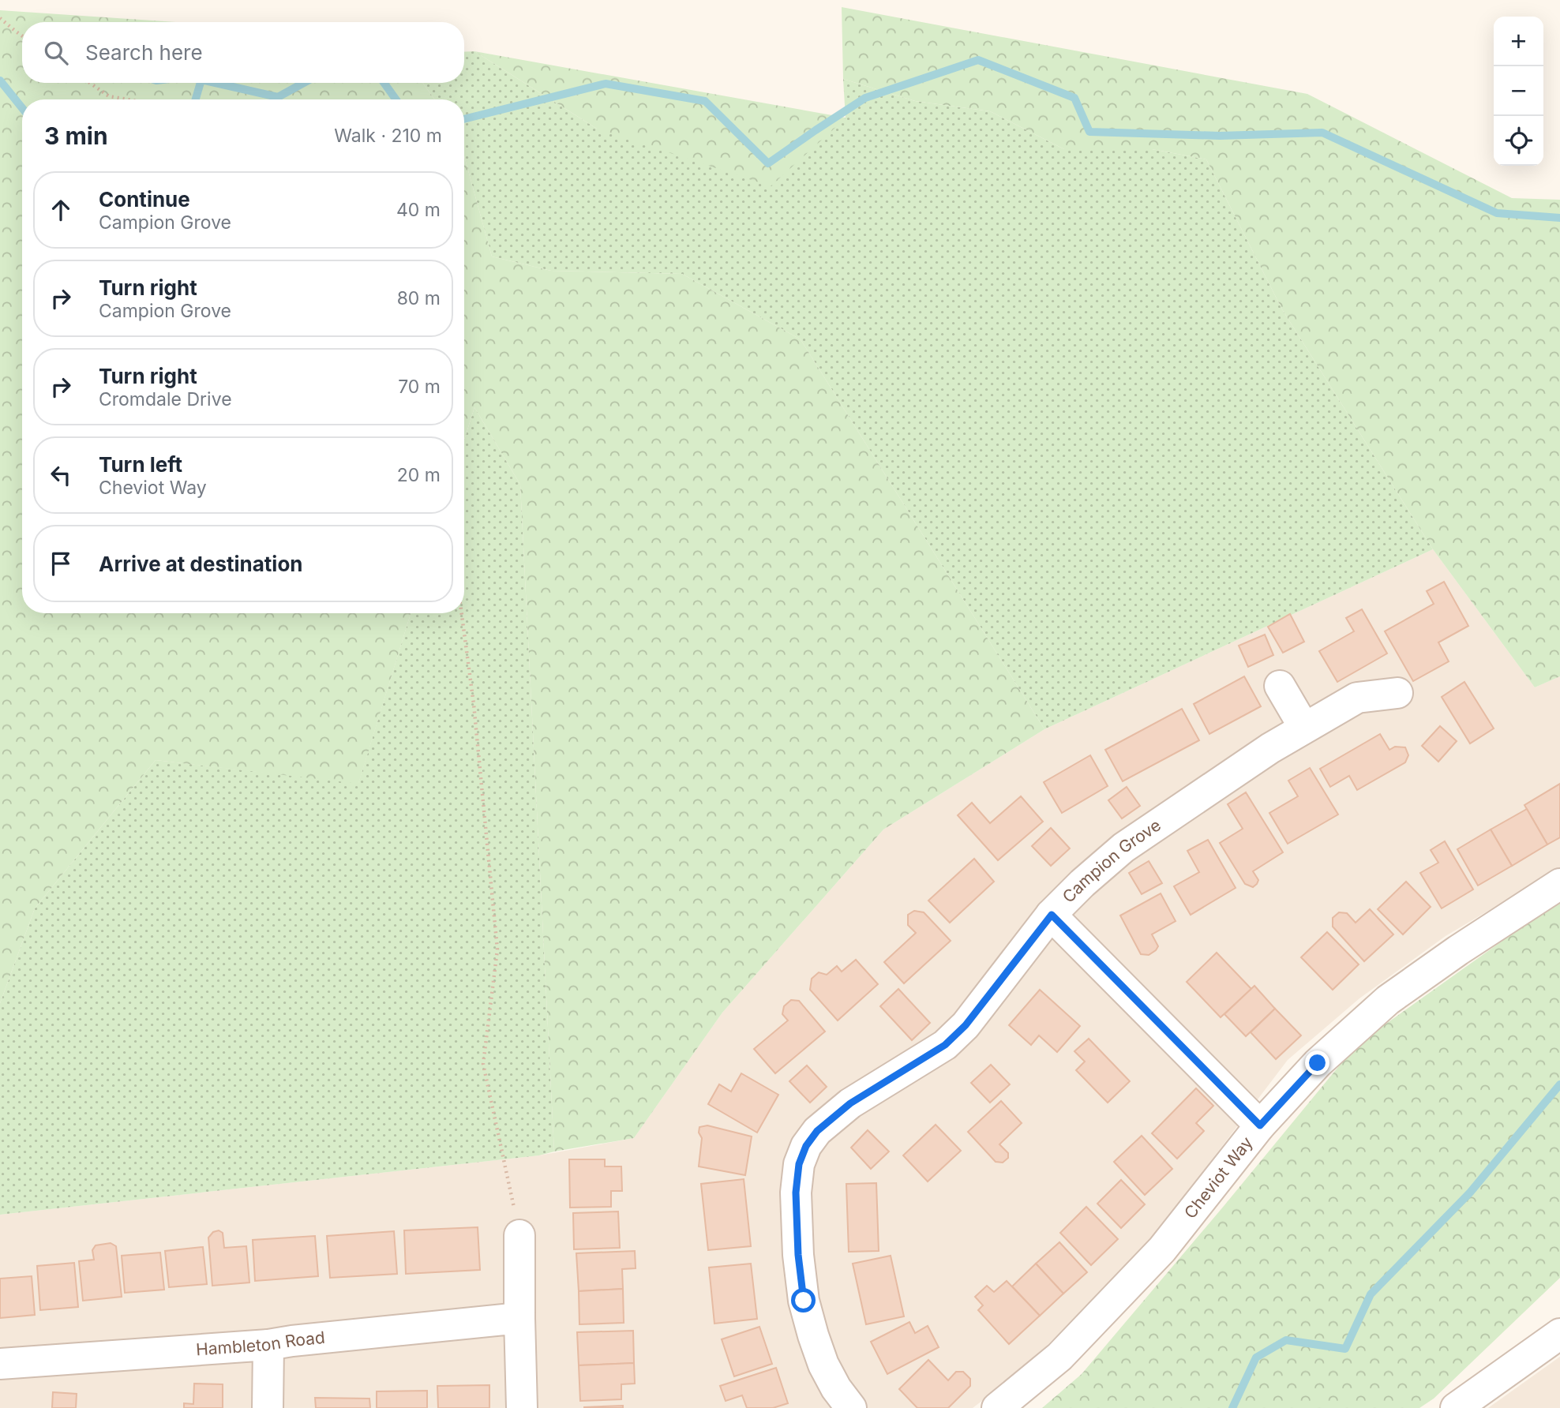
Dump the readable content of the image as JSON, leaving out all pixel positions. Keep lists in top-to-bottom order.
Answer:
{
  "streets": {
    "street": ["Campion Grove", "Cheviot Way", "Hambleton Road"]
  },
  "page": {
    "map_buttons": ["+", "−"],
    "search": "Search here",
    "heading": ["3 min", "Walk · 210 m"],
    "list": [
      ["Continue", "Campion Grove", "40 m"],
      ["Turn right", "Campion Grove", "80 m"],
      ["Turn right", "Cromdale Drive", "70 m"],
      ["Turn left", "Cheviot Way", "20 m"],
      "Arrive at destination"
    ]
  }
}
